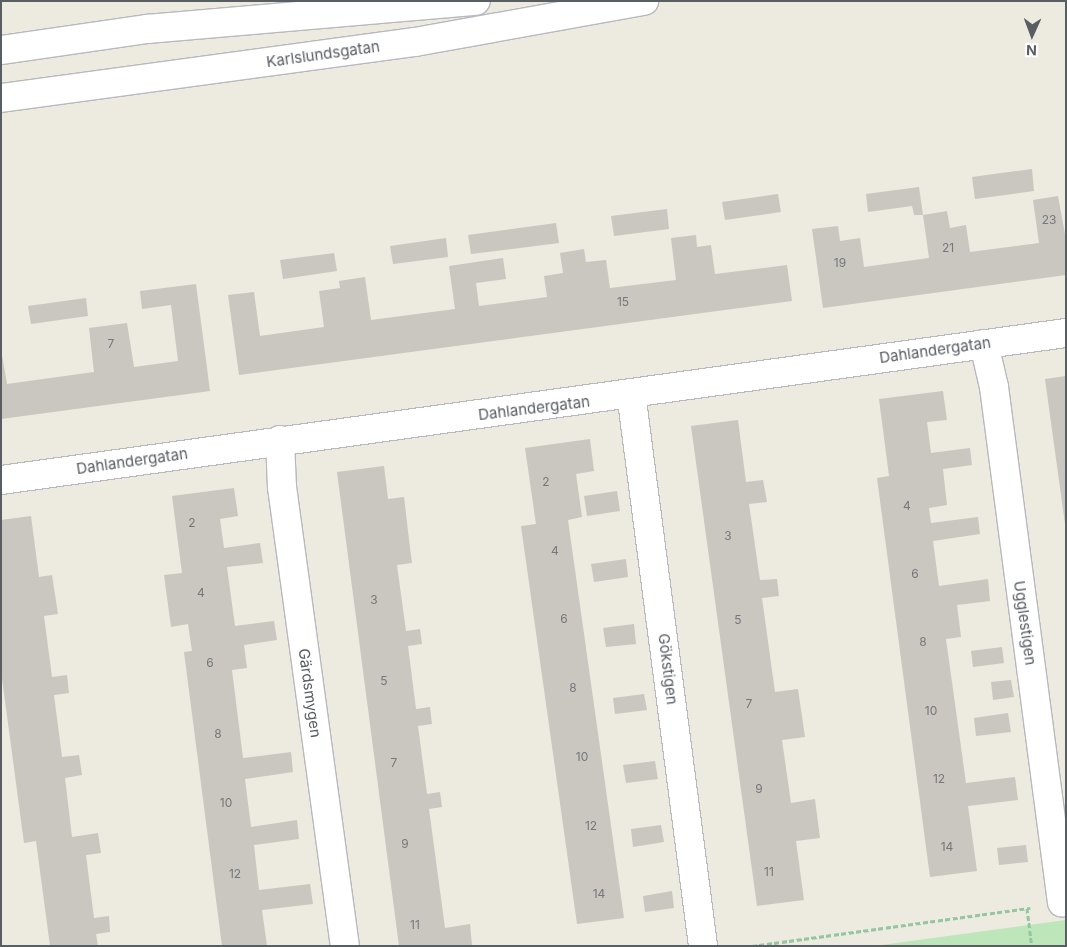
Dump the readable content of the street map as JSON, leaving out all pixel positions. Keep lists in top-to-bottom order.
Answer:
{
  "streets": {
    "street": [
      "Karlslundsgatan",
      "Dahlandergatan",
      "Ugglestigen",
      "Gökstigen",
      "Gärdsmygen"
    ]
  },
  "crossings": [
    ["Dahlandergatan", "Ugglestigen"],
    ["Dahlandergatan", "Gökstigen"],
    ["Dahlandergatan", "Gärdsmygen"]
  ],
  "house_numbers": [
    "23",
    "21",
    "19",
    "15",
    "7",
    "2",
    "4",
    "2",
    "3",
    "4",
    "6",
    "4",
    "3",
    "6",
    "5",
    "8",
    "6",
    "5",
    "8",
    "7",
    "10",
    "8",
    "10",
    "7",
    "12",
    "9",
    "10",
    "12",
    "9",
    "14",
    "11",
    "12",
    "14",
    "11"
  ],
  "north": "bottom"
}
